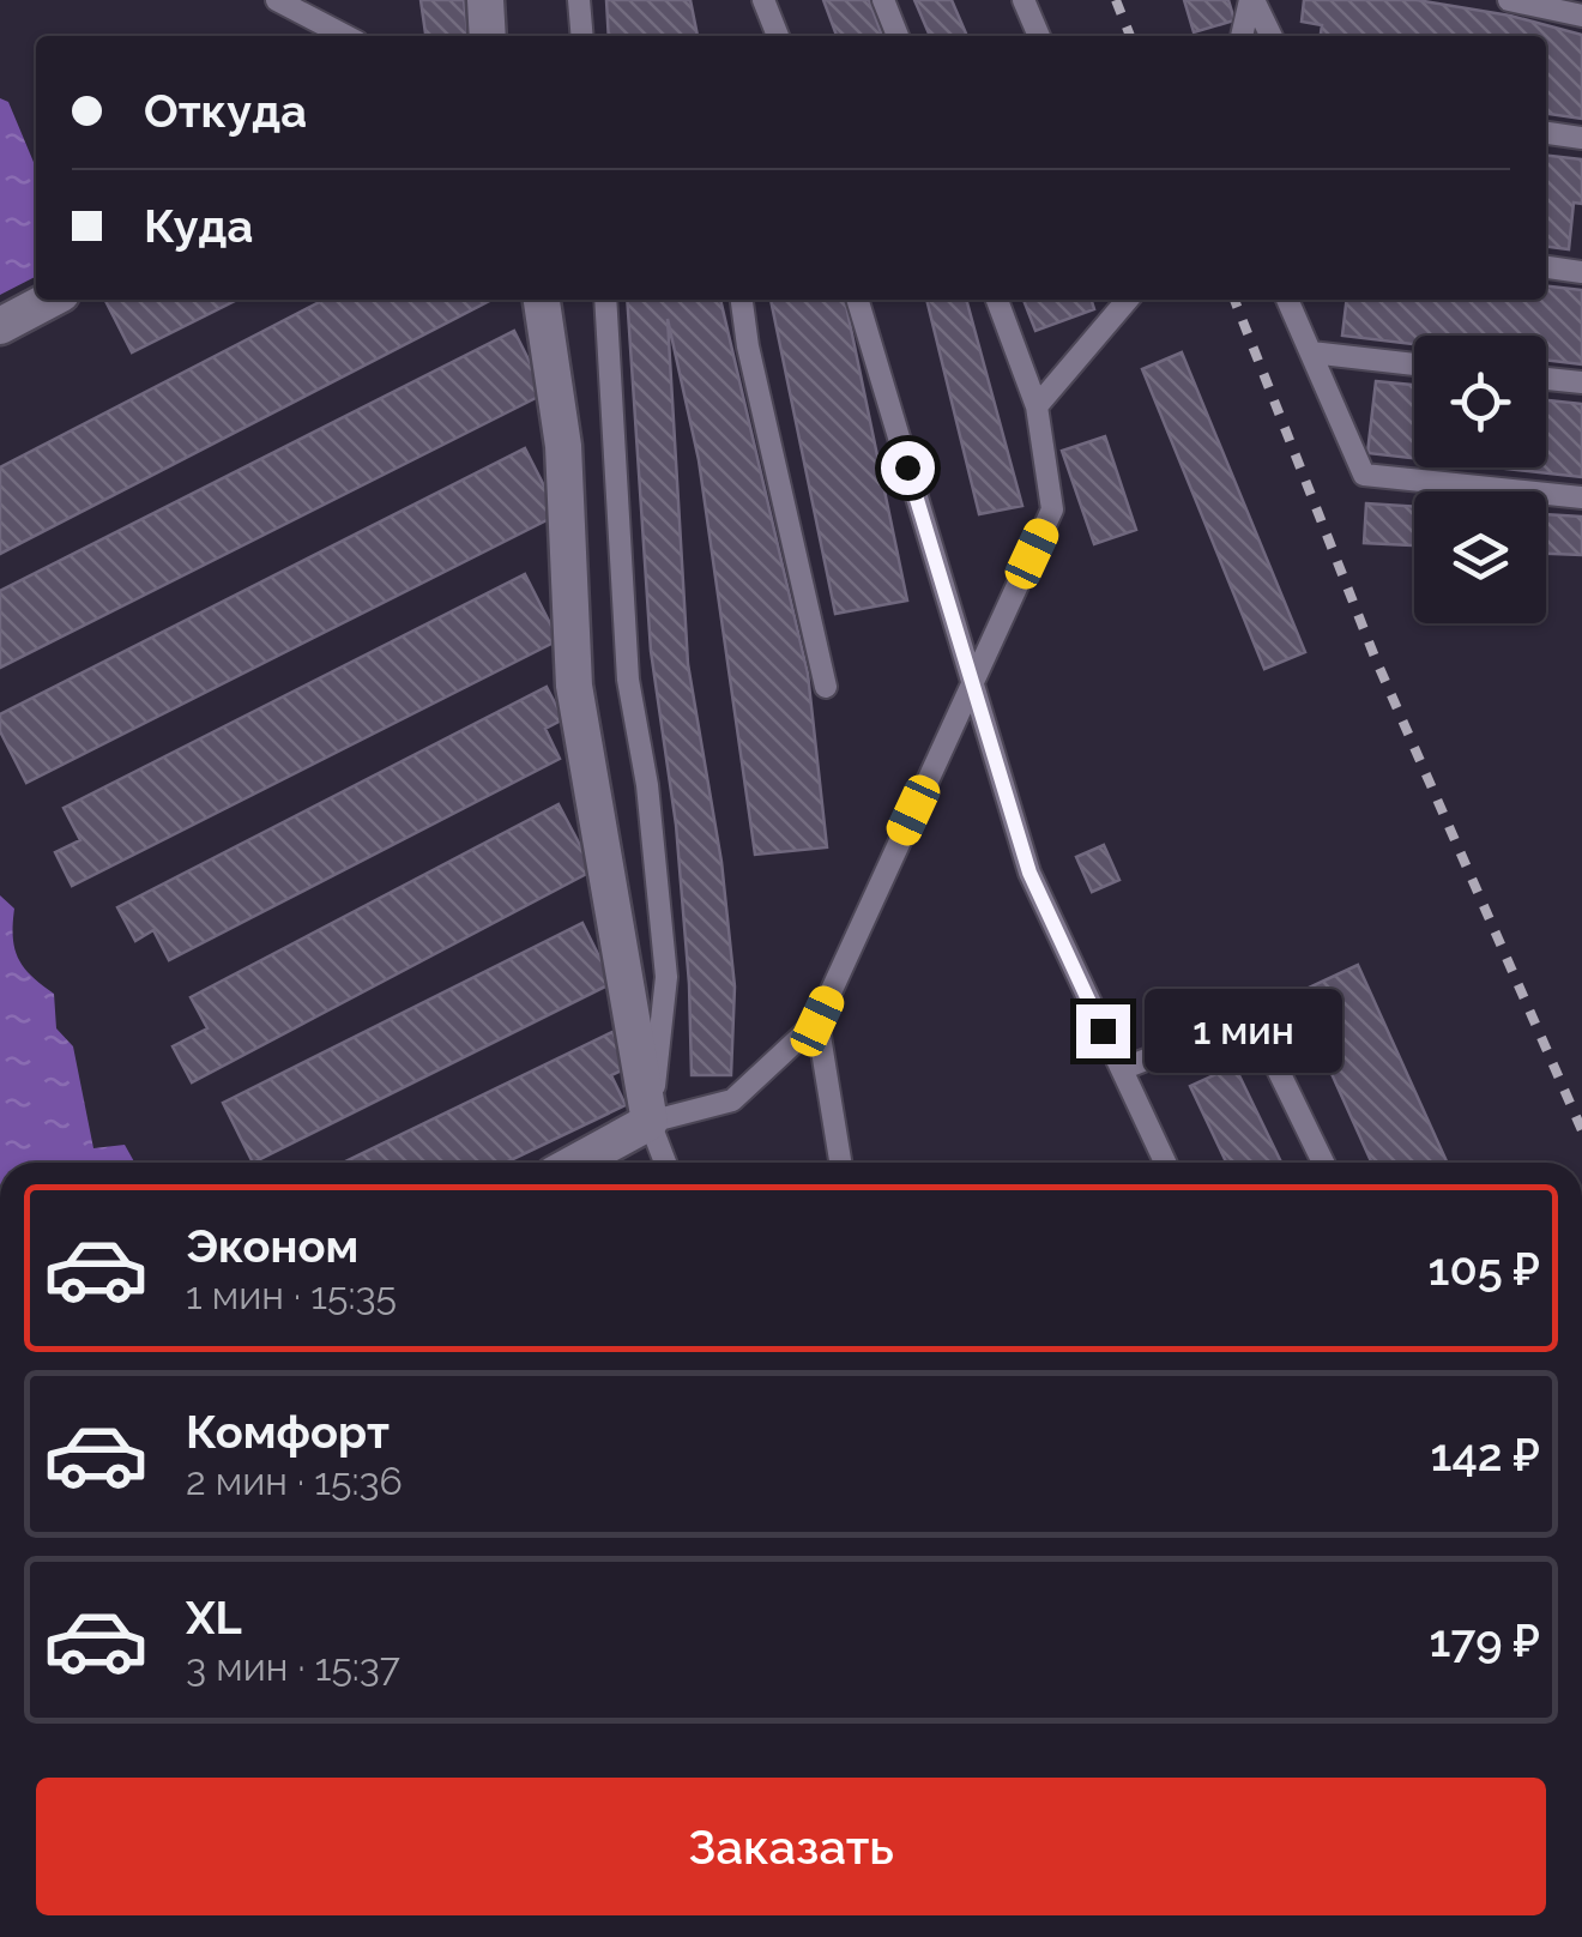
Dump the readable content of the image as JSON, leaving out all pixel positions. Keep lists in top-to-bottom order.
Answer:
{
  "page": {
    "banner": ["Откуда", "Куда"],
    "bubble": "1 мин",
    "list": [
      {
        "name": "Эконом",
        "note": "1 мин · 15:35",
        "value": "105 ₽"
      },
      {
        "name": "Комфорт",
        "note": "2 мин · 15:36",
        "value": "142 ₽"
      },
      {
        "name": "XL",
        "note": "3 мин · 15:37",
        "value": "179 ₽"
      }
    ],
    "buttons": "Заказать"
  }
}
